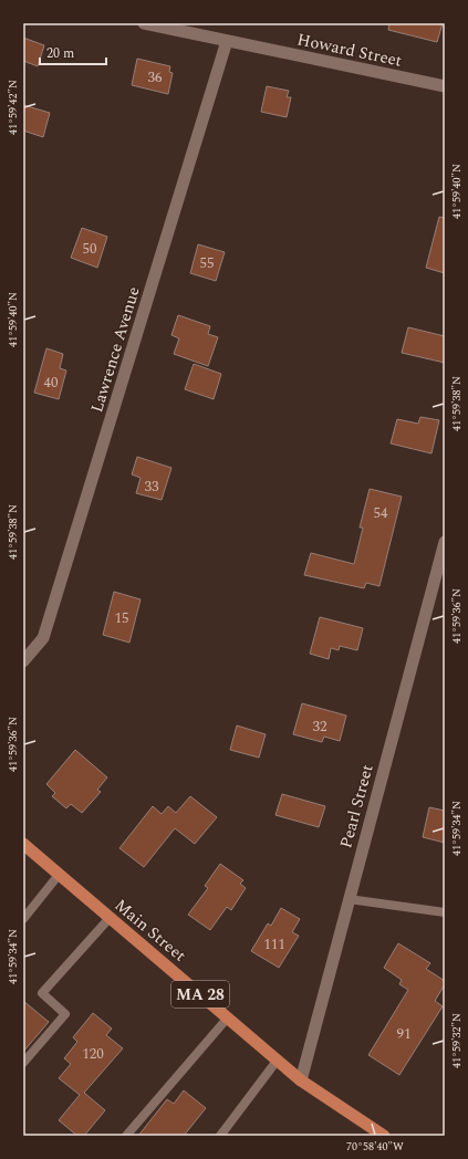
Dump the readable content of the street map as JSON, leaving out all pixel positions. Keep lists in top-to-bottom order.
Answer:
{
  "streets": {
    "main road": ["Main Street", "MA 28"],
    "street": ["Howard Street", "Lawrence Avenue", "Pearl Street"]
  },
  "crossings": [
    ["Howard Street", "Lawrence Avenue"],
    ["Pearl Street", "Main Street"]
  ],
  "house_numbers": [
    "36",
    "50",
    "55",
    "40",
    "33",
    "54",
    "15",
    "32",
    "111",
    "91",
    "120"
  ],
  "scale_bar": "20 m",
  "coordinates": [
    "41°59'42\"N",
    "41°59'40\"N",
    "41°59'38\"N",
    "41°59'36\"N",
    "41°59'34\"N",
    "41°59'32\"N",
    "70°58'40\"W"
  ]
}
